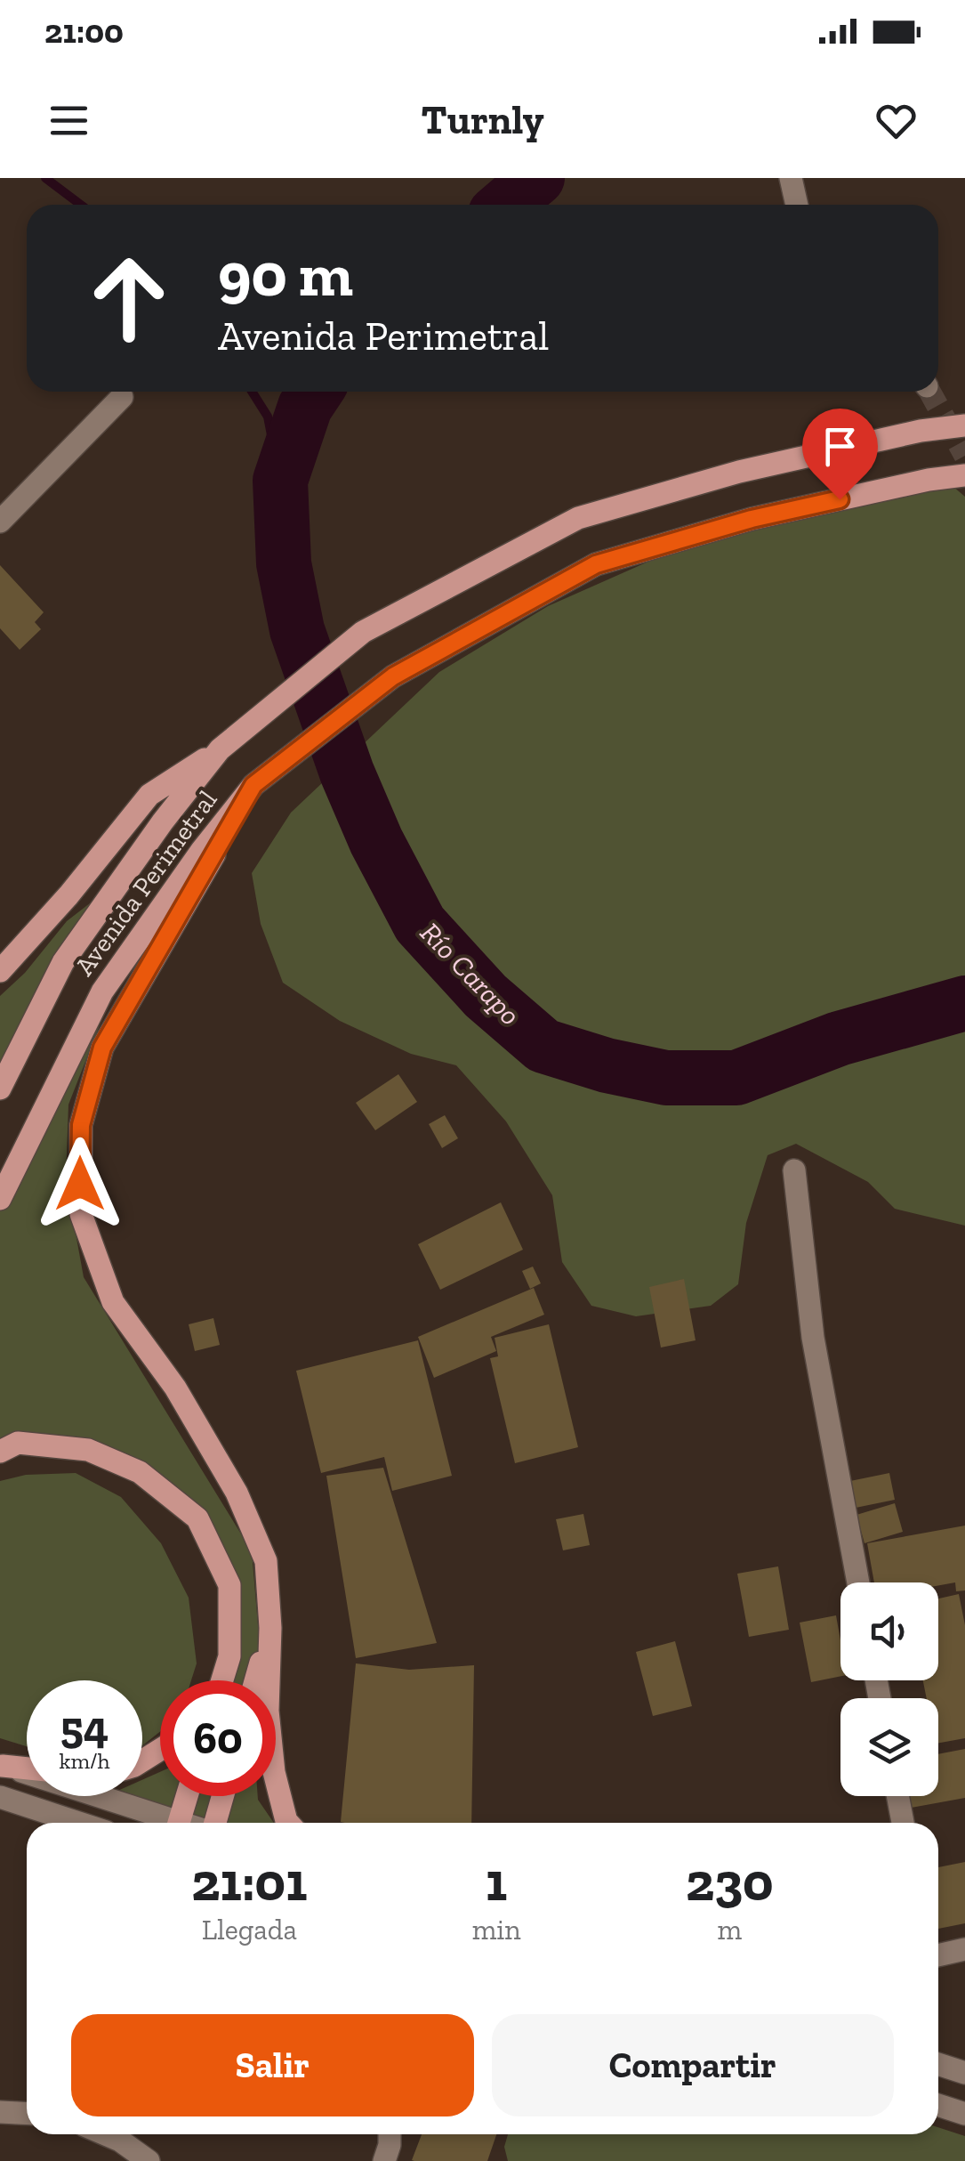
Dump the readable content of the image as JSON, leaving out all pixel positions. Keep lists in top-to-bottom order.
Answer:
{
  "streets": {
    "main road": ["Avenida Perimetral"]
  },
  "water": ["Río Carapo"],
  "page": {
    "status": "21:00",
    "header": "Turnly",
    "turn": ["90 m", "Avenida Perimetral"],
    "speed": "54 km/h",
    "limit": "60",
    "eta": [
      "21:01",
      "Llegada",
      "1",
      "min",
      "230",
      "m"
    ],
    "buttons": ["Salir", "Compartir"]
  }
}
